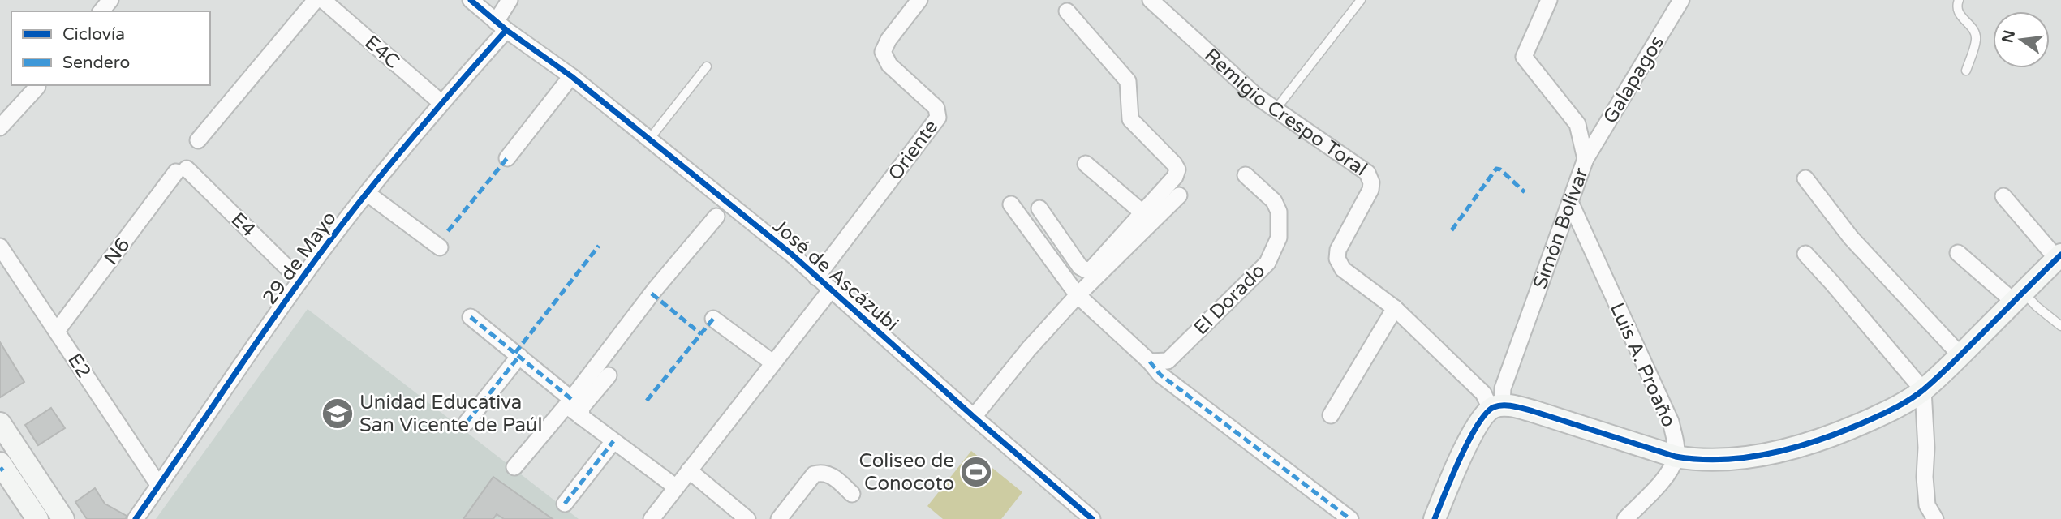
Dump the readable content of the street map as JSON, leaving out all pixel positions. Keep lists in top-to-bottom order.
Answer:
{
  "streets": {
    "street": [
      "E4C",
      "Galapagos",
      "Remigio Crespo Toral",
      "Oriente",
      "E4",
      "Simón Bolívar",
      "N6",
      "29 de Mayo",
      "José de Ascázubi",
      "El Dorado",
      "Luis A. Proaño",
      "E2"
    ]
  },
  "crossings": [
    ["E4C", "29 de Mayo"],
    ["Galapagos", "Simón Bolívar"],
    ["Remigio Crespo Toral", "Simón Bolívar"],
    ["Oriente", "José de Ascázubi"],
    ["E4", "N6"],
    ["E4", "29 de Mayo"],
    ["Simón Bolívar", "Luis A. Proaño"],
    ["N6", "E2"],
    ["29 de Mayo", "José de Ascázubi"],
    ["29 de Mayo", "E2"]
  ],
  "places": {
    "school or university": ["Unidad Educativa San Vicente de Paúl"],
    "sports": ["Coliseo de Conocoto"]
  },
  "legend": ["Ciclovía", "Sendero"],
  "north": "left"
}
